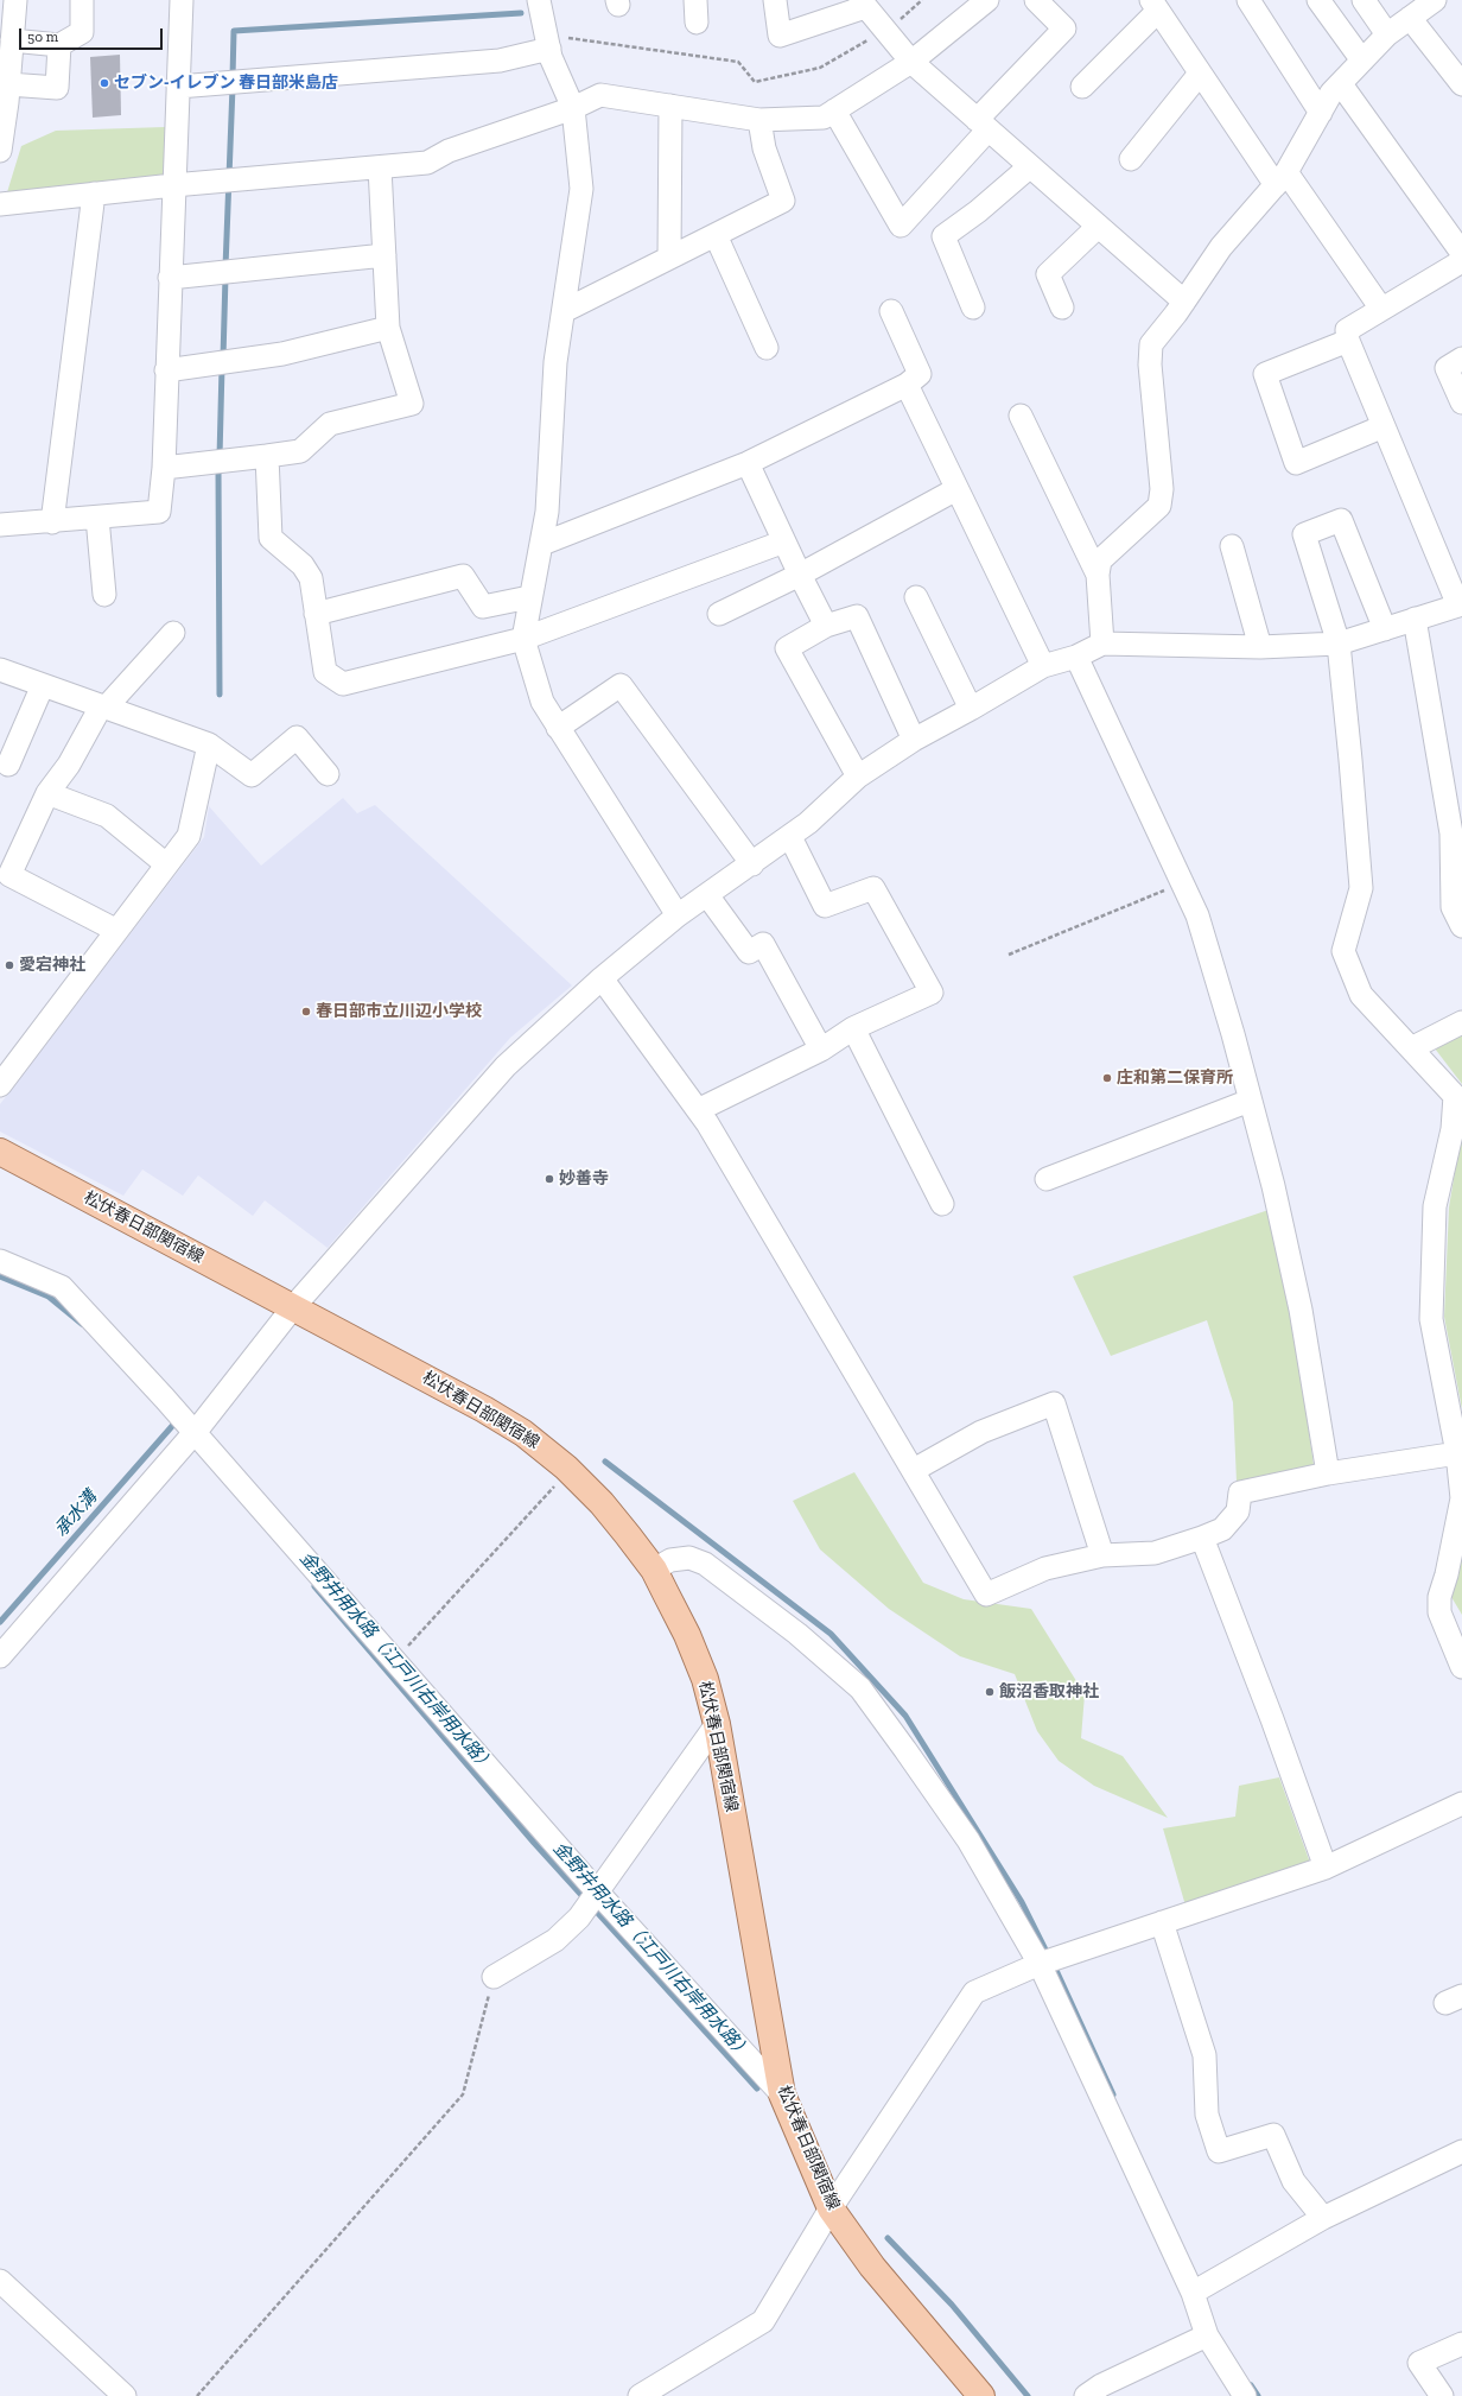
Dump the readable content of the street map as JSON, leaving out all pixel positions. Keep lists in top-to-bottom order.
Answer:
{
  "streets": {
    "main road": ["松伏春日部関宿線"]
  },
  "water": ["承水溝", "金野井用水路（江戸川右岸用水路）"],
  "places": [
    "セブン-イレブン 春日部米島店",
    "愛宕神社",
    "春日部市立川辺小学校",
    "庄和第二保育所",
    "妙善寺",
    "飯沼香取神社"
  ],
  "scale_bar": "50 m"
}
